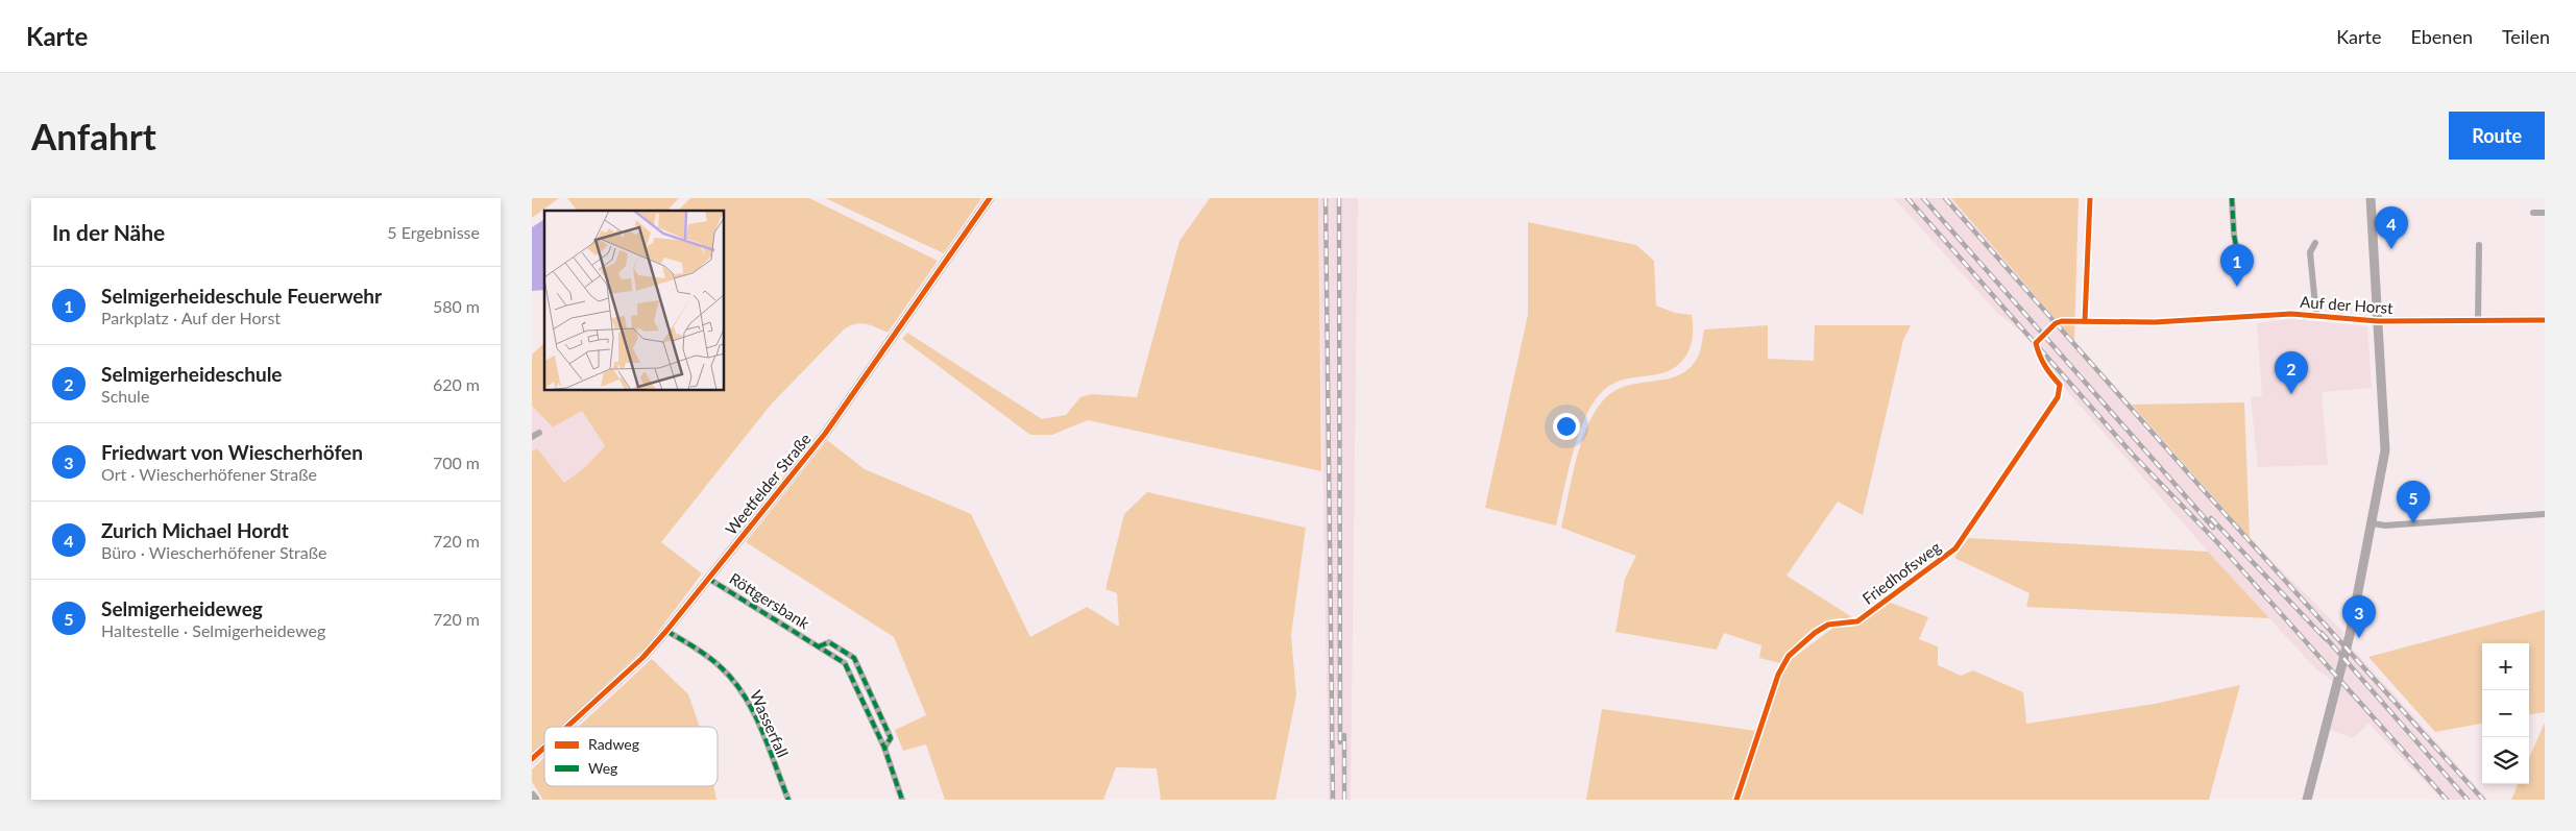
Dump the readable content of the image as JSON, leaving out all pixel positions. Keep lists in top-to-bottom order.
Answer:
{
  "streets": {
    "street": [
      "Auf der Horst",
      "Weetfelder Straße",
      "Friedhofsweg",
      "Röttgersbank",
      "Wasserfall"
    ]
  },
  "crossings": [
    ["Auf der Horst", "Friedhofsweg"],
    ["Weetfelder Straße", "Röttgersbank"],
    ["Weetfelder Straße", "Wasserfall"]
  ],
  "legend": ["Radweg", "Weg"],
  "page": {
    "header": "Karte",
    "nav": ["Karte", "Ebenen", "Teilen"],
    "buttons": "Route",
    "title": "Anfahrt",
    "heading": ["In der Nähe", "5 Ergebnisse"],
    "pins": [
      "4",
      "1",
      "2",
      "5",
      "3"
    ],
    "list": [
      {
        "mark": "1",
        "name": "Selmigerheideschule Feuerwehr",
        "note": "Parkplatz · Auf der Horst",
        "value": "580 m"
      },
      {
        "mark": "2",
        "name": "Selmigerheideschule",
        "note": "Schule",
        "value": "620 m"
      },
      {
        "mark": "3",
        "name": "Friedwart von Wiescherhöfen",
        "note": "Ort · Wiescherhöfener Straße",
        "value": "700 m"
      },
      {
        "mark": "4",
        "name": "Zurich Michael Hordt",
        "note": "Büro · Wiescherhöfener Straße",
        "value": "720 m"
      },
      {
        "mark": "5",
        "name": "Selmigerheideweg",
        "note": "Haltestelle · Selmigerheideweg",
        "value": "720 m"
      }
    ],
    "map_buttons": ["+", "−"]
  }
}
